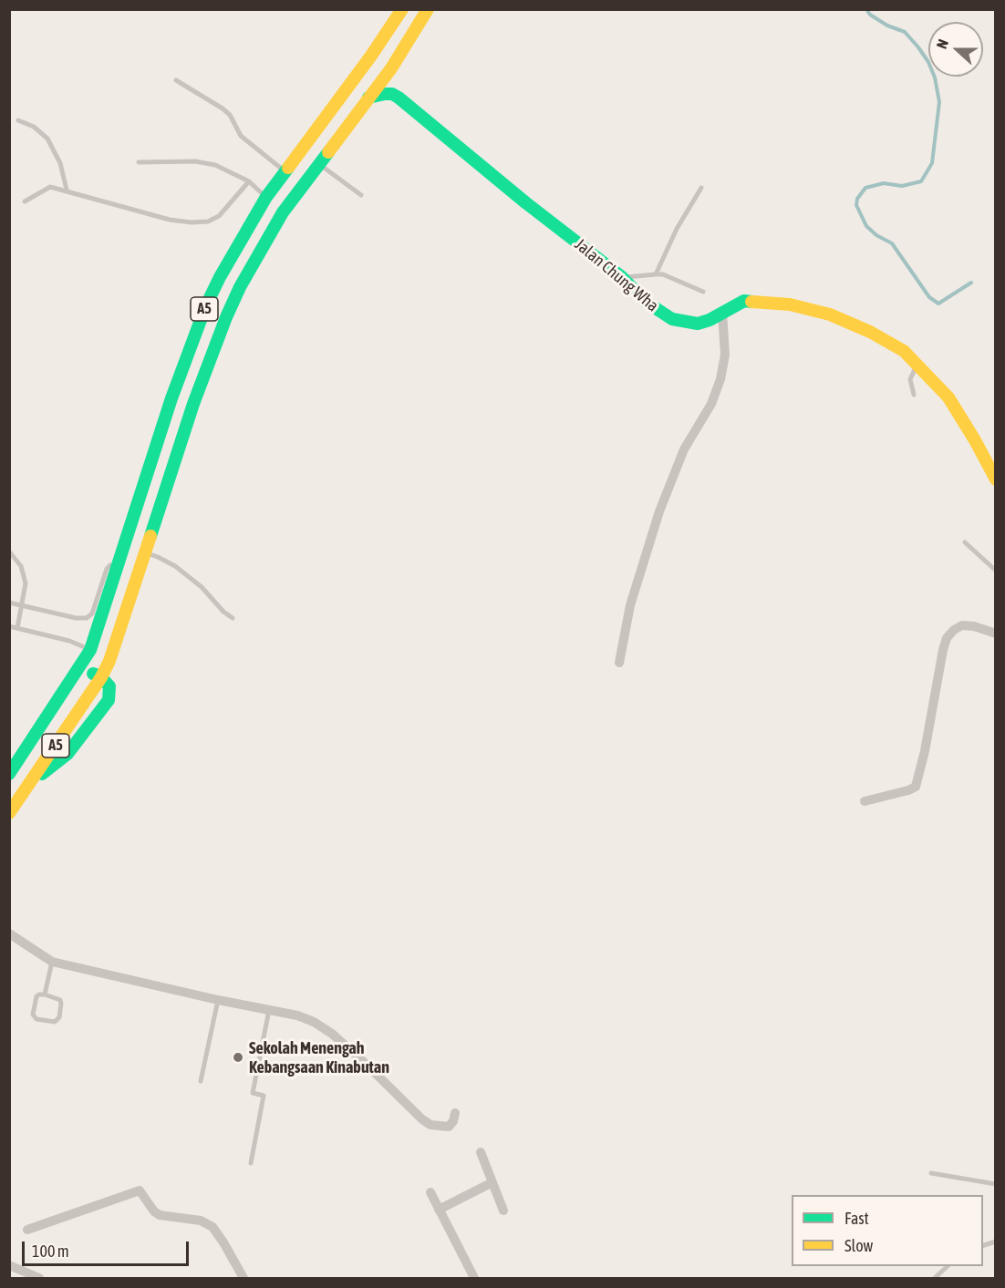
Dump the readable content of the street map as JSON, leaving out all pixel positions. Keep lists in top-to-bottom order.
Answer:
{
  "streets": {
    "main road": ["Jalan Chung Wha", "A5"]
  },
  "crossings": [
    ["Jalan Chung Wha", "A5"]
  ],
  "places": ["Sekolah Menengah Kebangsaan Kinabutan"],
  "legend": ["Fast", "Slow"],
  "scale_bar": "100 m",
  "north": "left"
}
